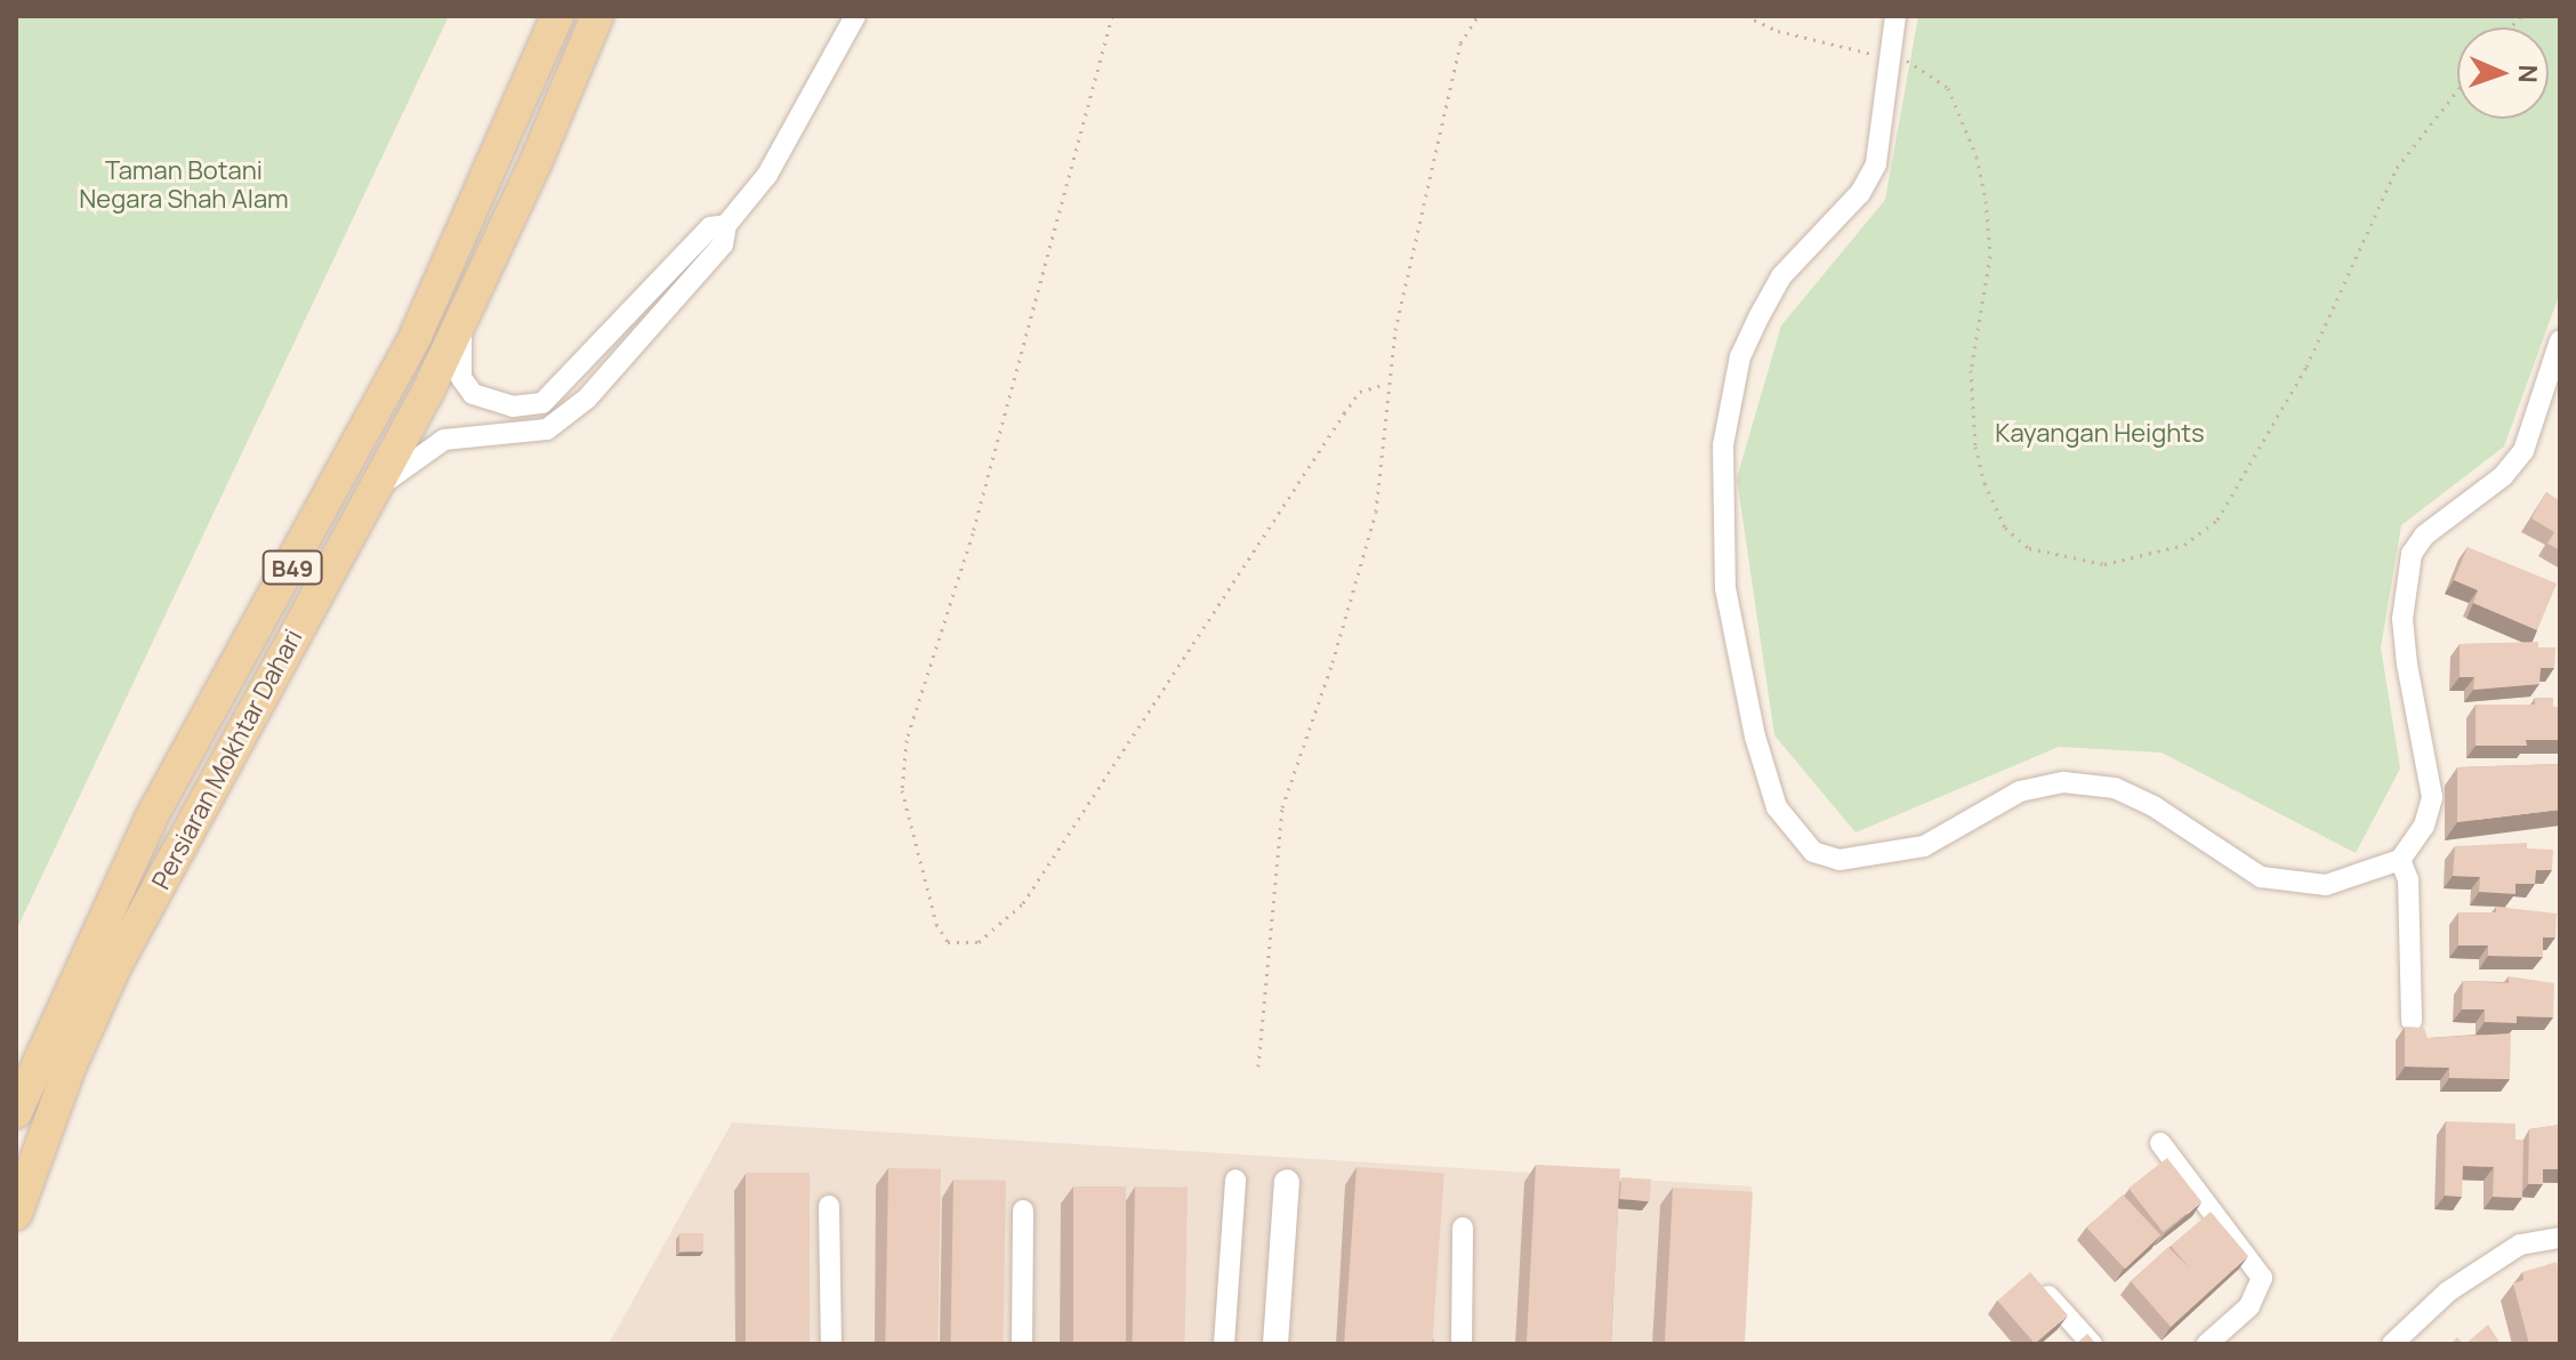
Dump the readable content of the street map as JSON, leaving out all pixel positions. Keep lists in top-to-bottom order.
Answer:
{
  "streets": {
    "main road": ["B49", "Persiaran Mokhtar Dahari"]
  },
  "parks": ["Taman Botani Negara Shah Alam", "Kayangan Heights"],
  "north": "right"
}
